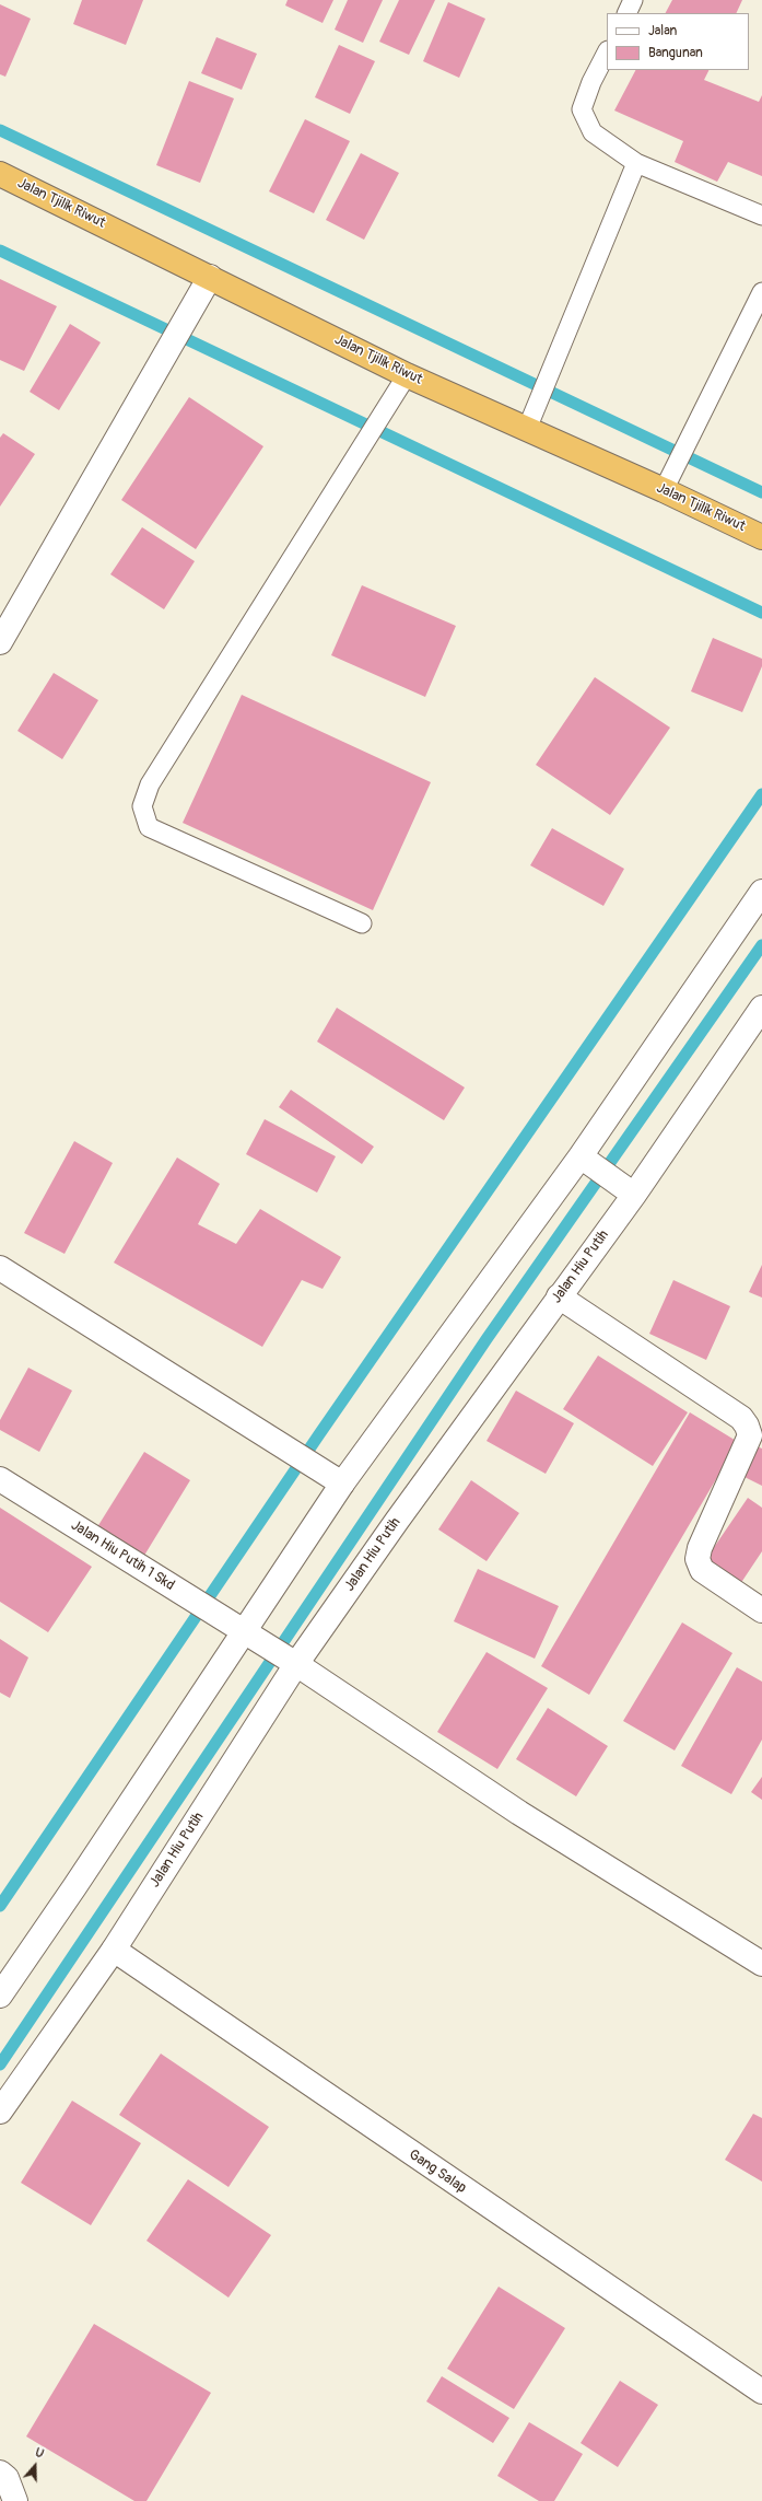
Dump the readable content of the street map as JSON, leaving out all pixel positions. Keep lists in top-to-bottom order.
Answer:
{
  "streets": {
    "highway": ["Jalan Tjilik Riwut"],
    "street": ["Jalan Hiu Putih", "Jalan Hiu Putih 1 Skd", "Gang Salap"]
  },
  "crossings": [
    ["Jalan Hiu Putih", "Jalan Hiu Putih 1 Skd"],
    ["Jalan Hiu Putih", "Gang Salap"]
  ],
  "legend": ["Jalan", "Bangunan"],
  "north": "top"
}
